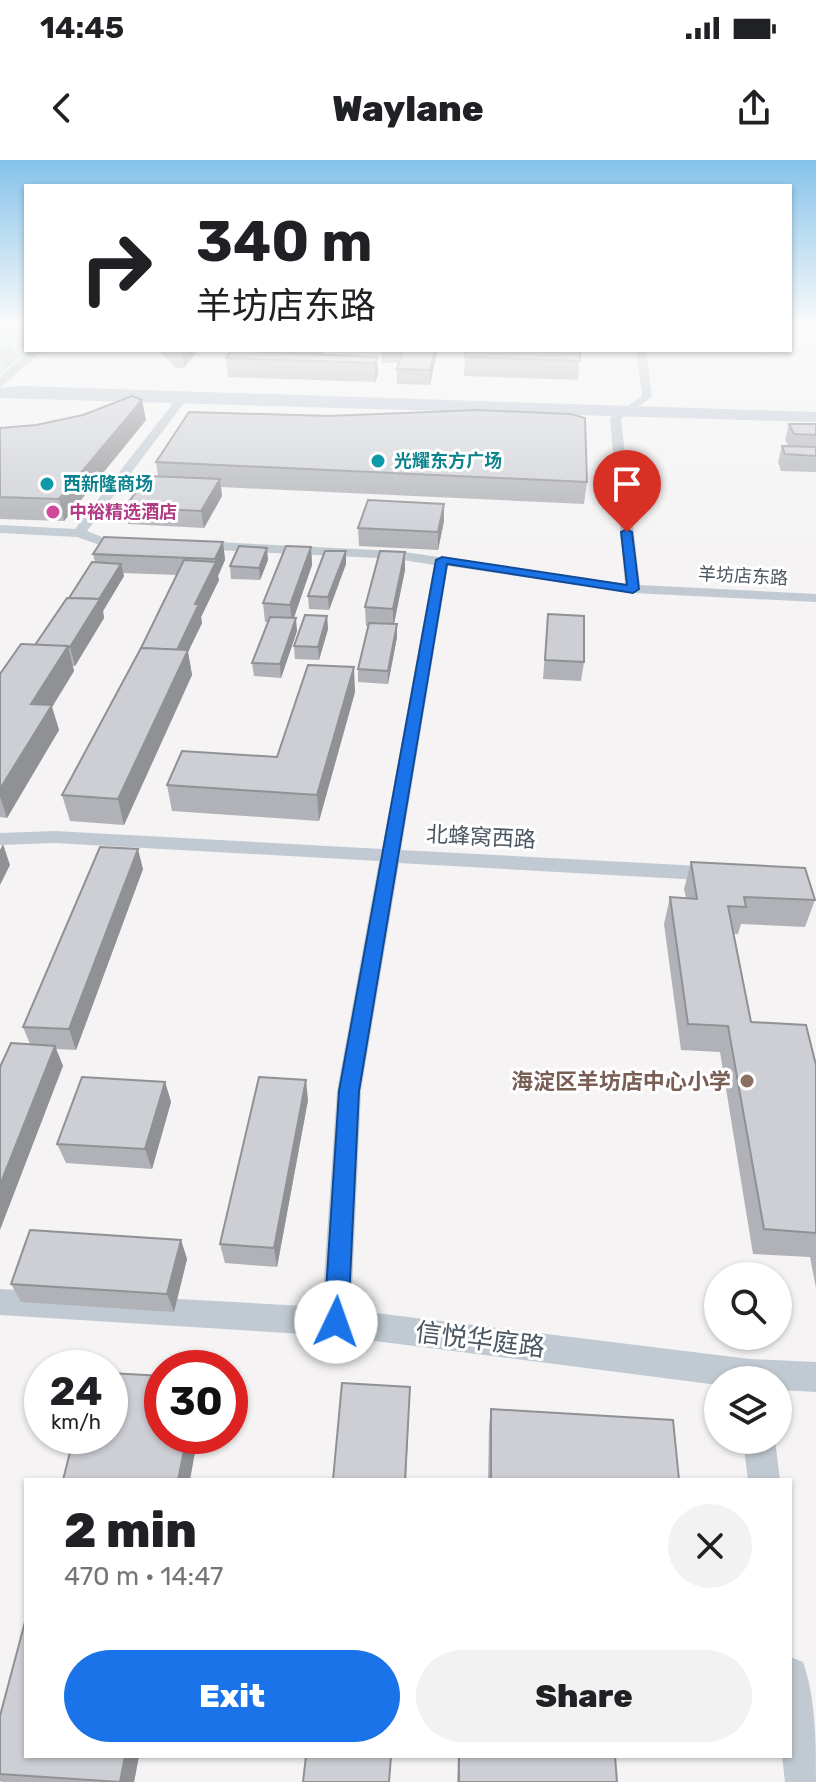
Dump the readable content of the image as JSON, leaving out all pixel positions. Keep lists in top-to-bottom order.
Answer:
{
  "streets": {
    "street": ["羊坊店东路", "北蜂窝西路", "信悦华庭路"]
  },
  "places": [
    "光耀东方广场",
    "西新隆商场",
    "中裕精选酒店",
    "海淀区羊坊店中心小学"
  ],
  "page": {
    "status": "14:45",
    "header": "Waylane",
    "turn": ["340 m", "羊坊店东路"],
    "speed": "24 km/h",
    "limit": "30",
    "heading": ["2 min", "470 m · 14:47"],
    "buttons": ["Exit", "Share"]
  }
}
